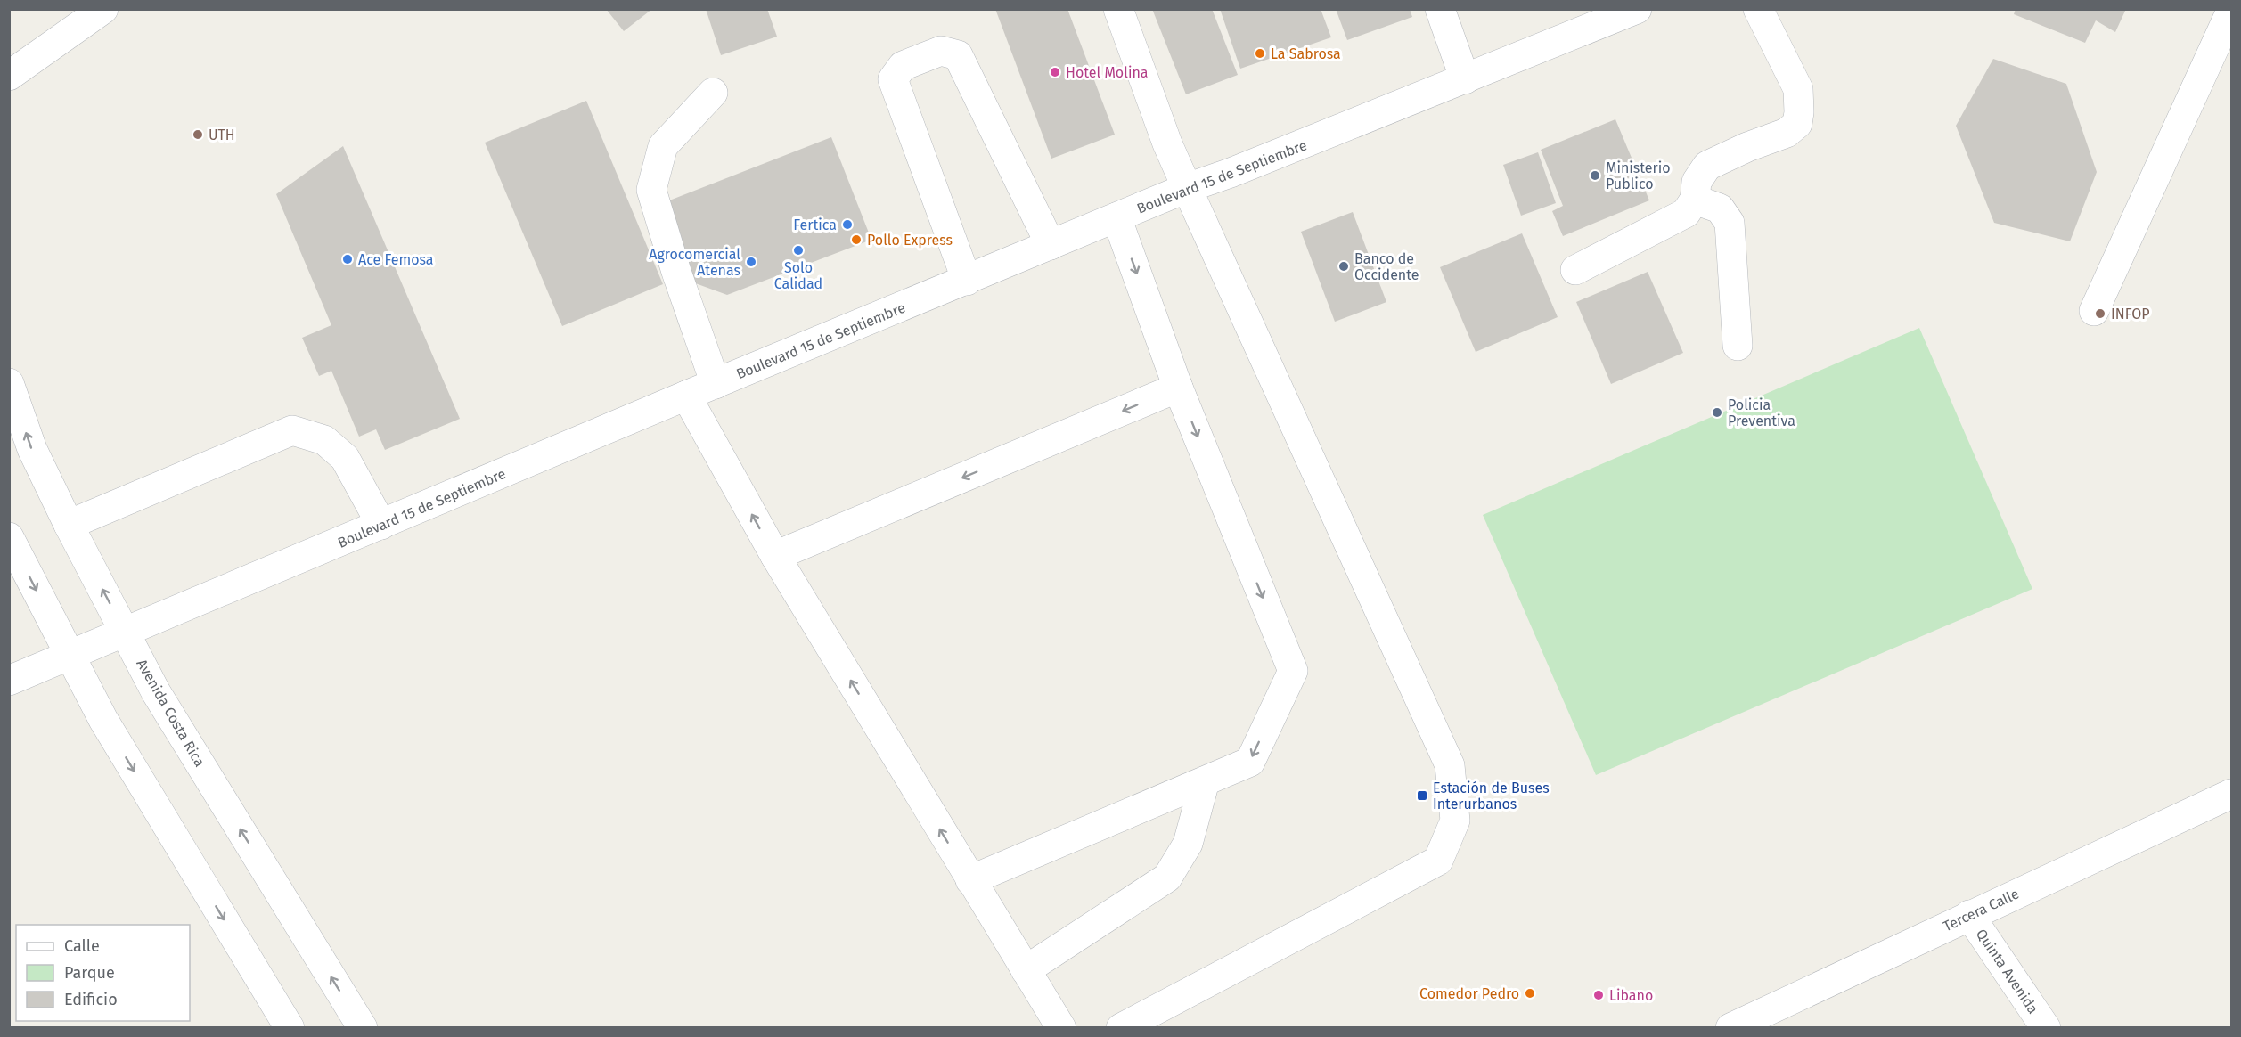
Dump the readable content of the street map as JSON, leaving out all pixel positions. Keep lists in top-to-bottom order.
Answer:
{
  "streets": {
    "street": [
      "Boulevard 15 de Septiembre",
      "Avenida Costa Rica",
      "Tercera Calle",
      "Quinta Avenida"
    ]
  },
  "crossings": [
    ["Boulevard 15 de Septiembre", "Avenida Costa Rica"],
    ["Tercera Calle", "Quinta Avenida"]
  ],
  "places": {
    "other": [
      "La Sabrosa",
      "Hotel Molina",
      "UTH",
      "Ministerio Publico",
      "Fertica",
      "Pollo Express",
      "Solo Calidad",
      "Ace Femosa",
      "Agrocomercial Atenas",
      "Banco de Occidente",
      "INFOP",
      "Policia Preventiva",
      "Comedor Pedro",
      "Libano"
    ],
    "transit": ["Estación de Buses Interurbanos"]
  },
  "legend": ["Calle", "Parque", "Edificio"]
}
